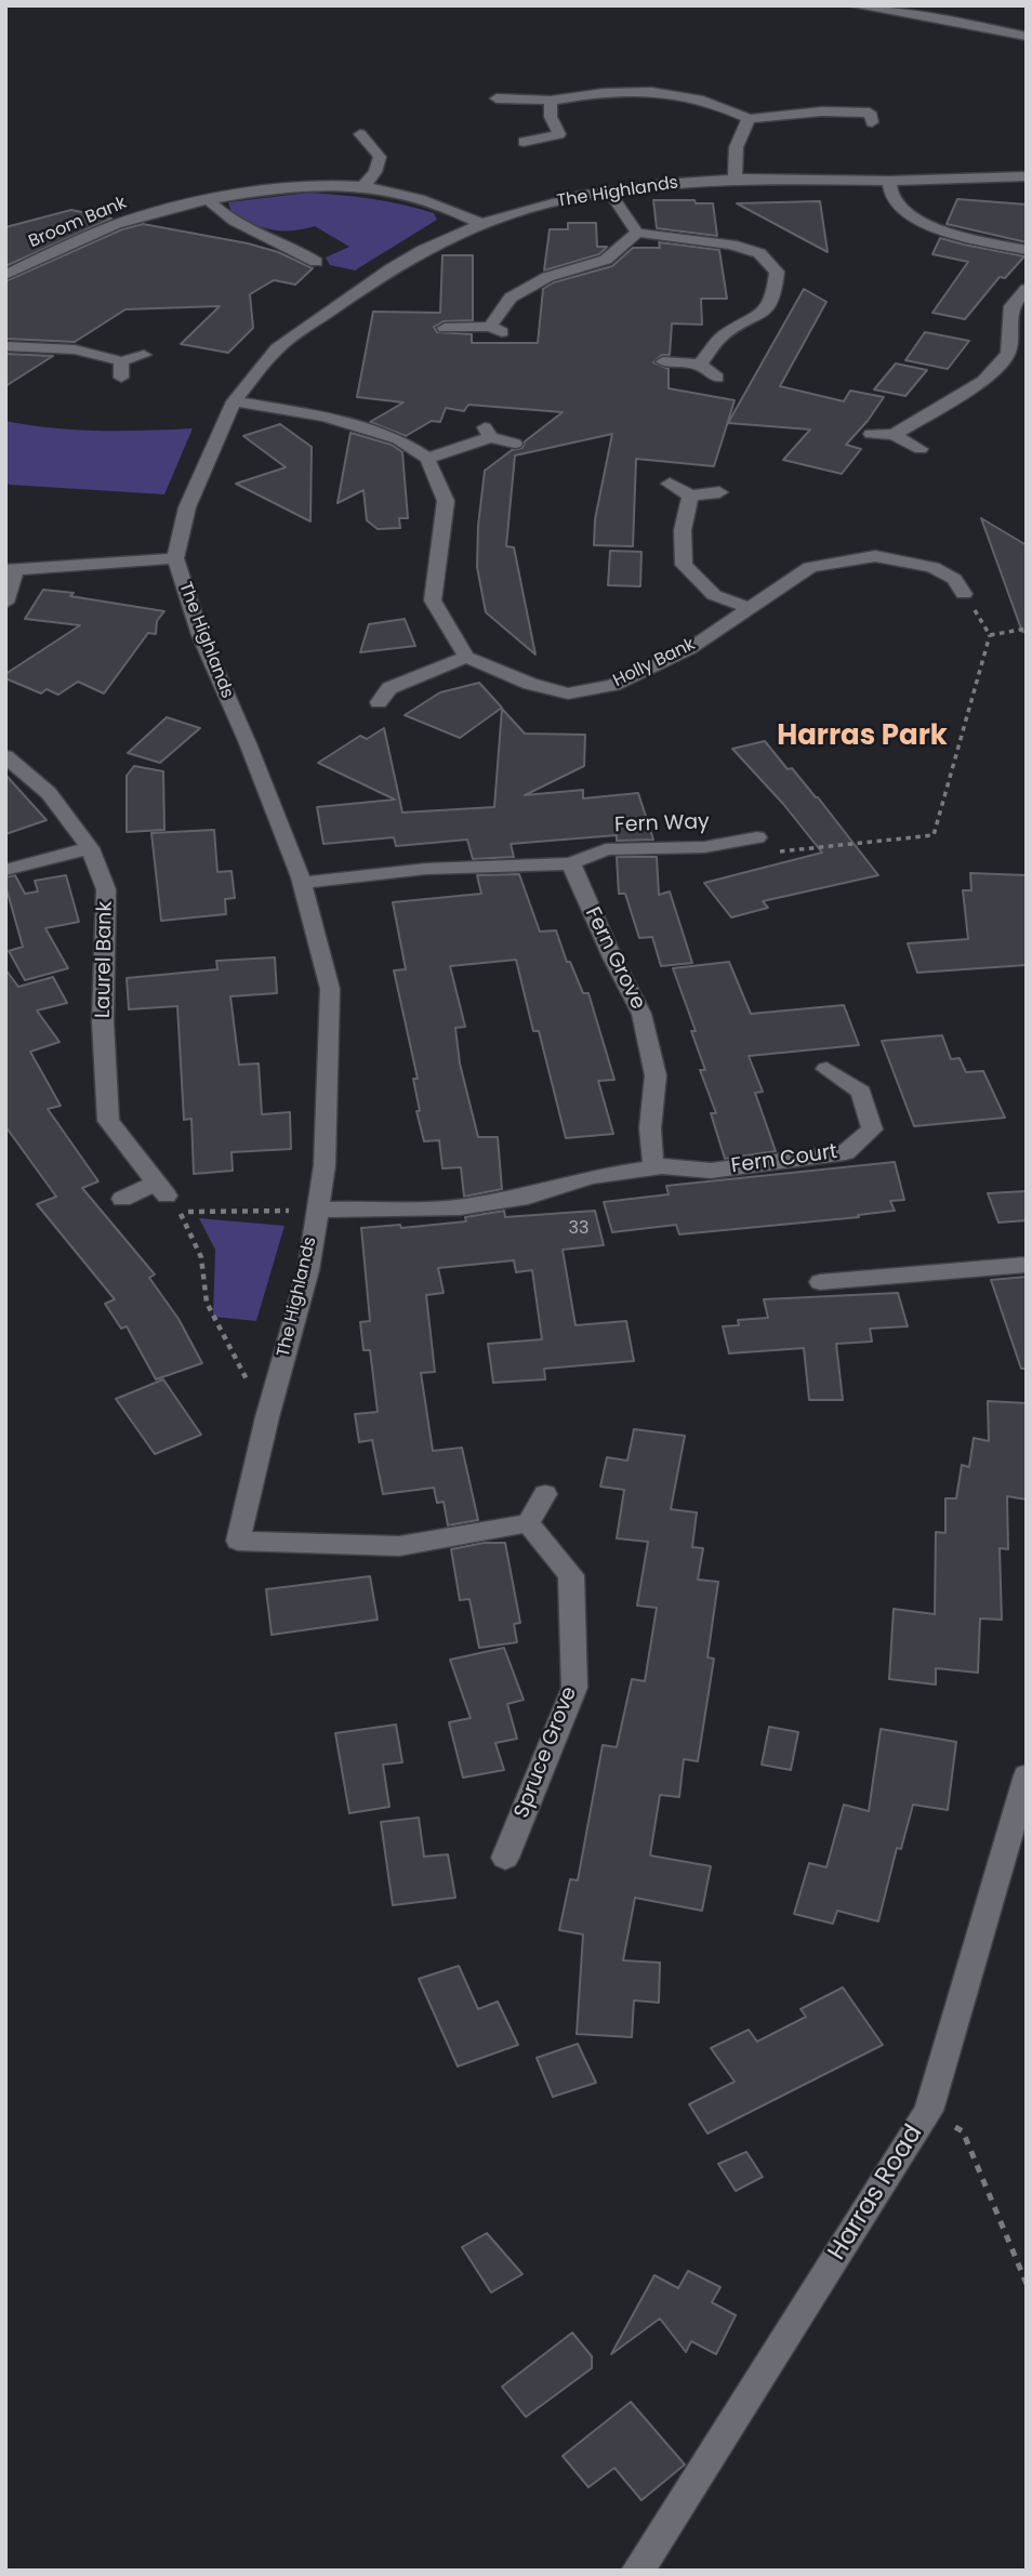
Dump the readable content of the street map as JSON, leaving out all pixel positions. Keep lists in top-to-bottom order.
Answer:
{
  "streets": {
    "street": [
      "The Highlands",
      "Broom Bank",
      "Holly Bank",
      "Fern Way",
      "Fern Grove",
      "Laurel Bank",
      "Fern Court",
      "Spruce Grove",
      "Harras Road"
    ]
  },
  "crossings": [
    ["The Highlands", "Broom Bank"],
    ["The Highlands", "Spruce Grove"],
    ["Fern Way", "Fern Grove"],
    ["Fern Grove", "Fern Court"]
  ],
  "districts": ["Harras Park"],
  "house_numbers": ["33"]
}
